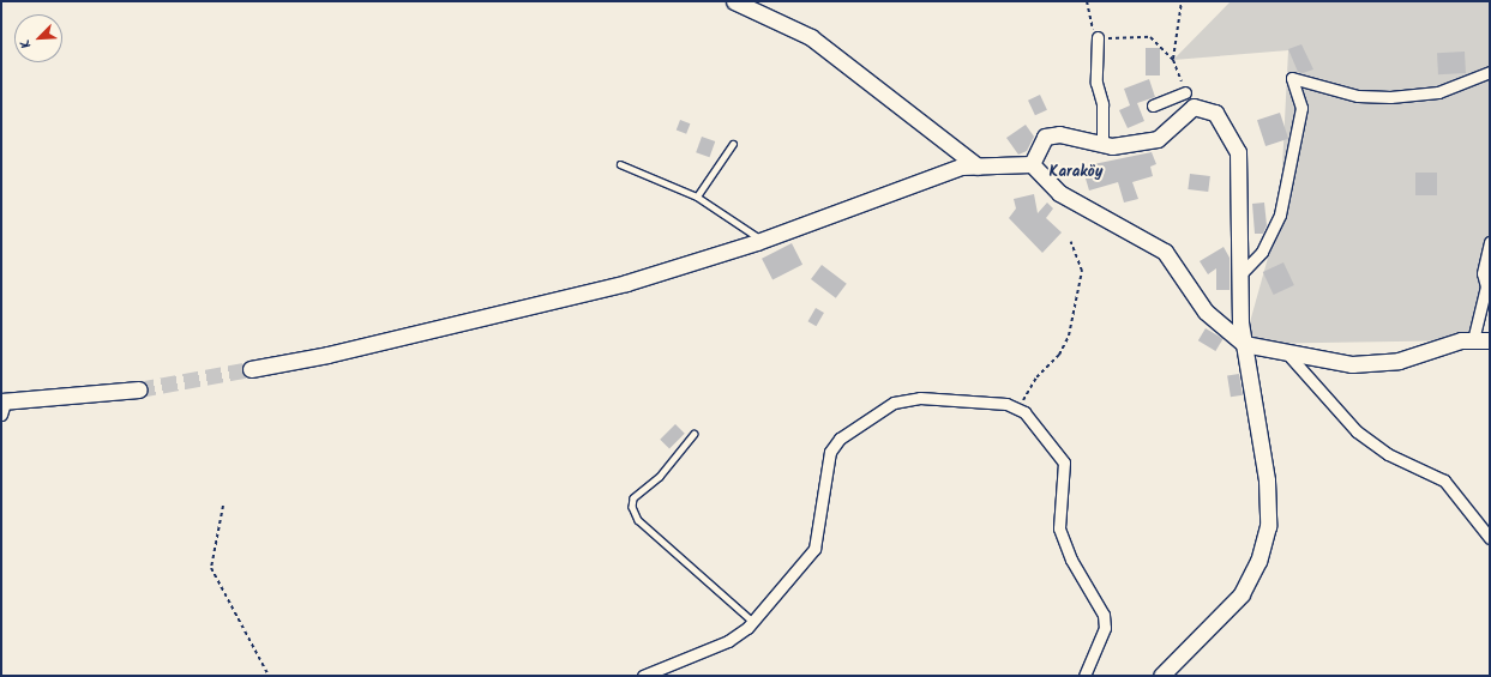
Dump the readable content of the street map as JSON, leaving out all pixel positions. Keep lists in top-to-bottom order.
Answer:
{
  "districts": ["Karaköy"],
  "north": "bottom left"
}
